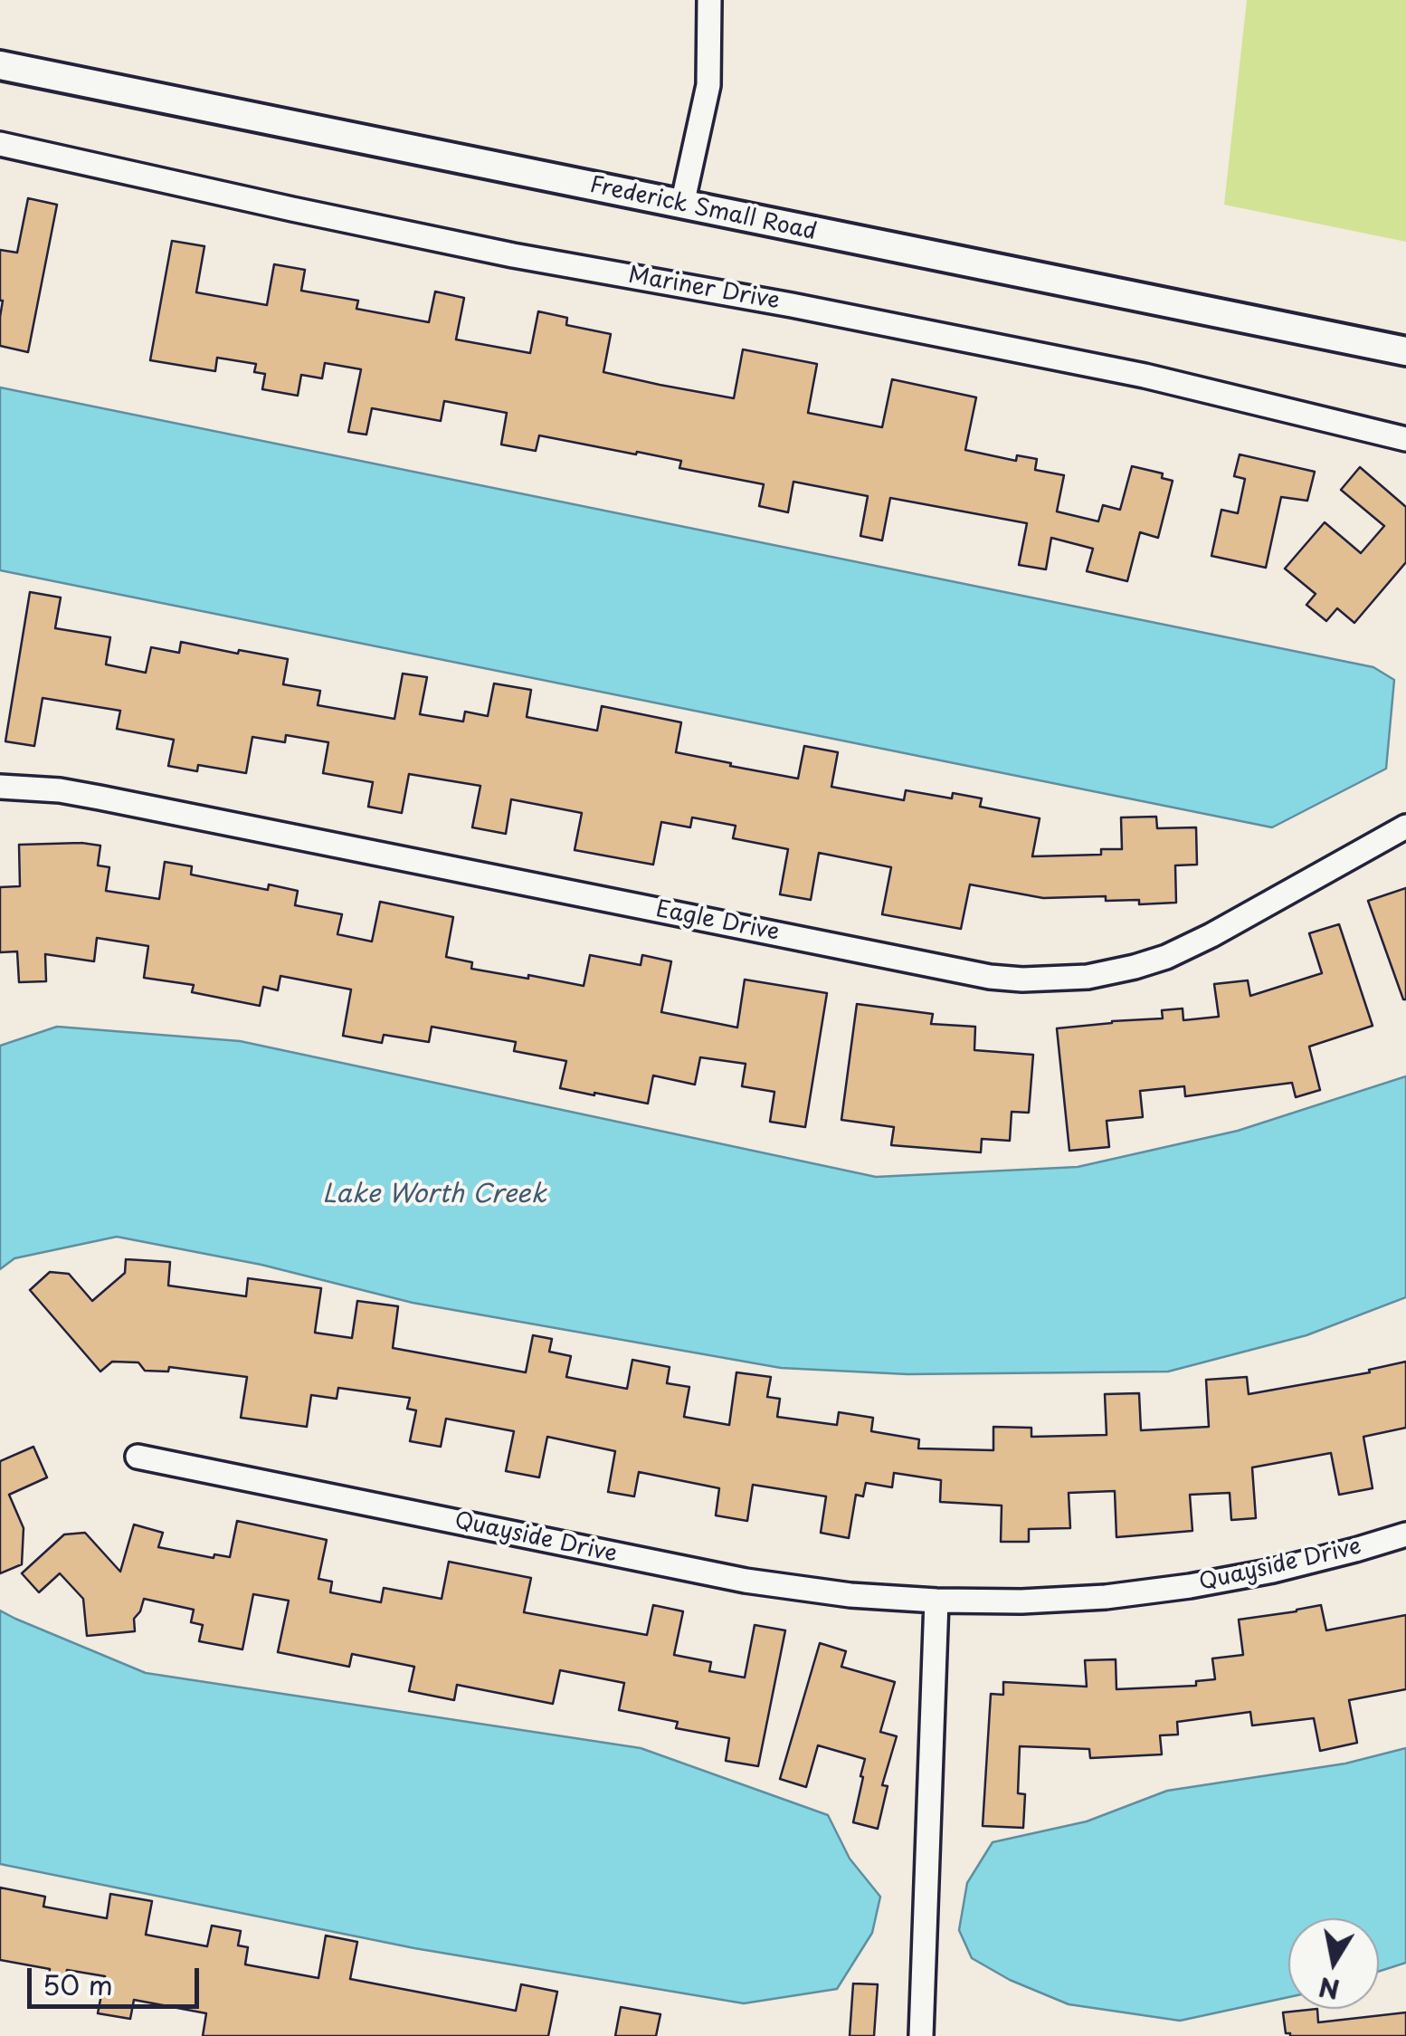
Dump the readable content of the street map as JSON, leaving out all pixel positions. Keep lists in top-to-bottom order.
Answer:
{
  "streets": {
    "street": [
      "Frederick Small Road",
      "Mariner Drive",
      "Eagle Drive",
      "Quayside Drive"
    ]
  },
  "water": ["Lake Worth Creek"],
  "scale_bar": "50 m",
  "north": "bottom"
}
